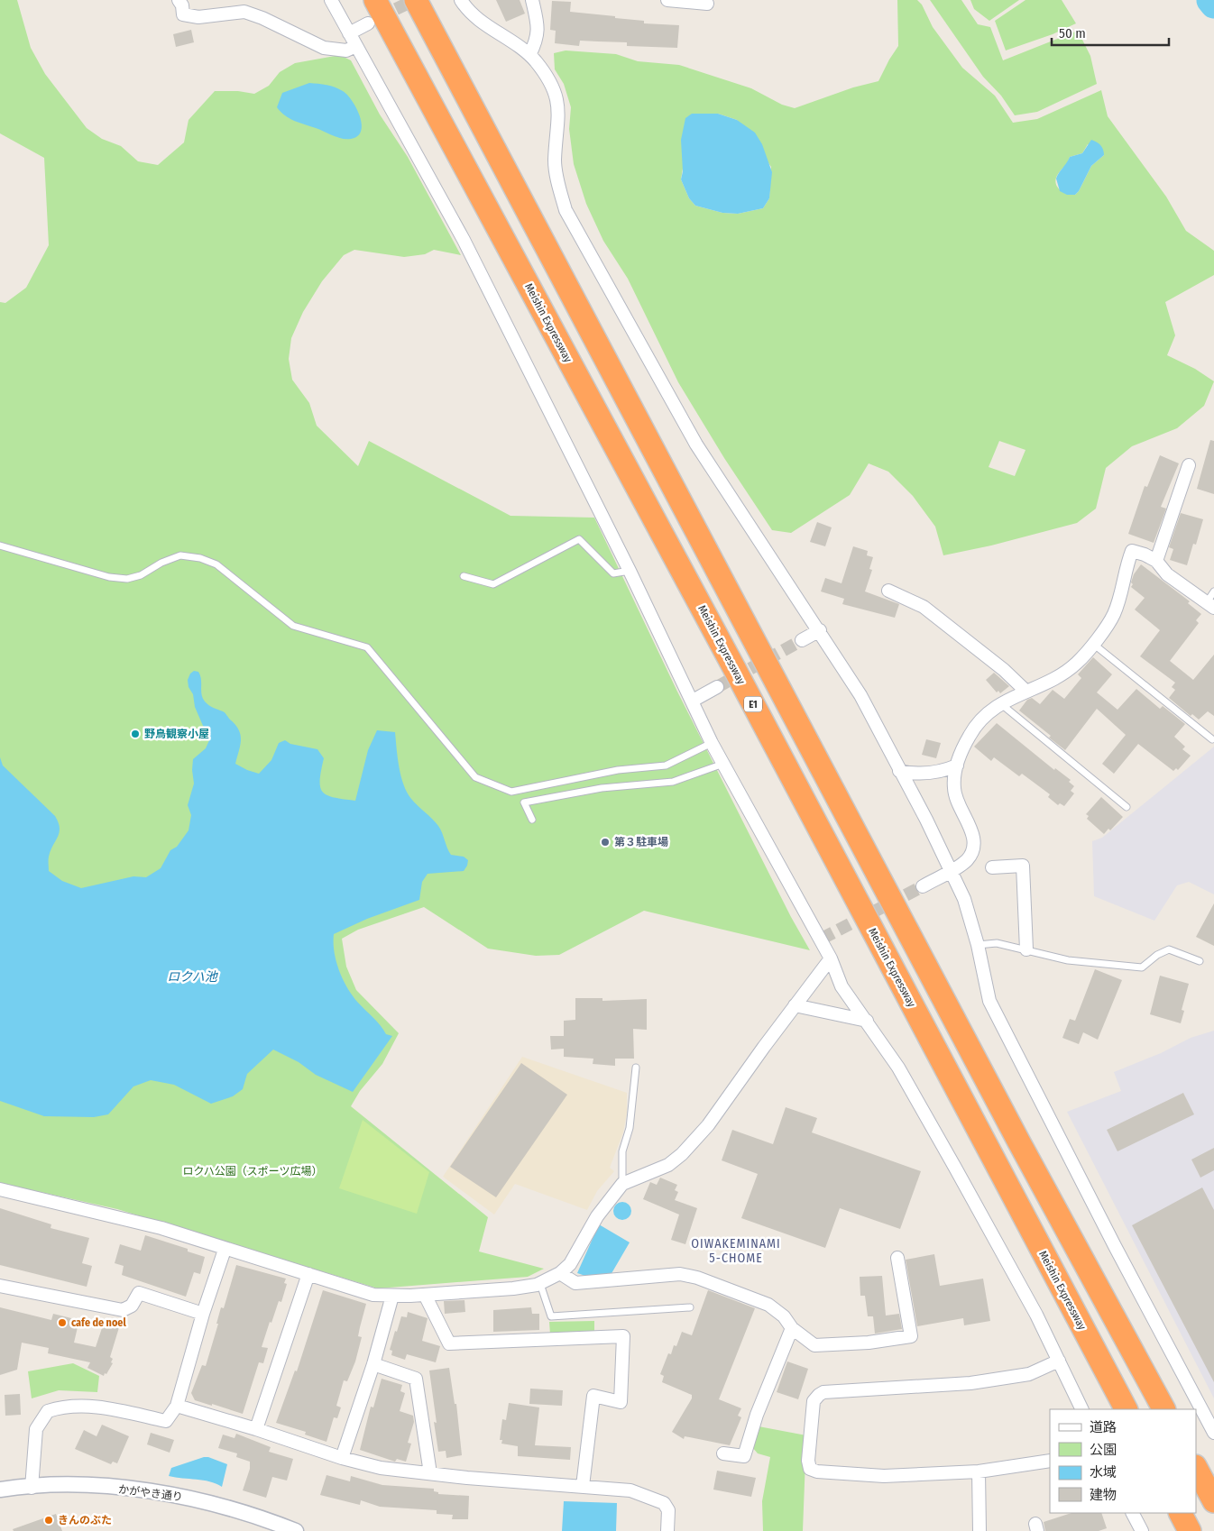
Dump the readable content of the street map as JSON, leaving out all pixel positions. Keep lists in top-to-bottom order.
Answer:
{
  "streets": {
    "highway": ["Meishin Expressway", "E1"],
    "street": ["かがやき通り"]
  },
  "districts": ["OIWAKEMINAMI 5-CHOME"],
  "water": ["ロクハ池"],
  "parks": ["ロクハ公園（スポーツ広場）"],
  "places": [
    "野鳥観察小屋",
    "第３駐車場",
    "cafe de noel",
    "きんのぶた"
  ],
  "legend": [
    "道路",
    "公園",
    "水域",
    "建物"
  ],
  "scale_bar": "50 m"
}
